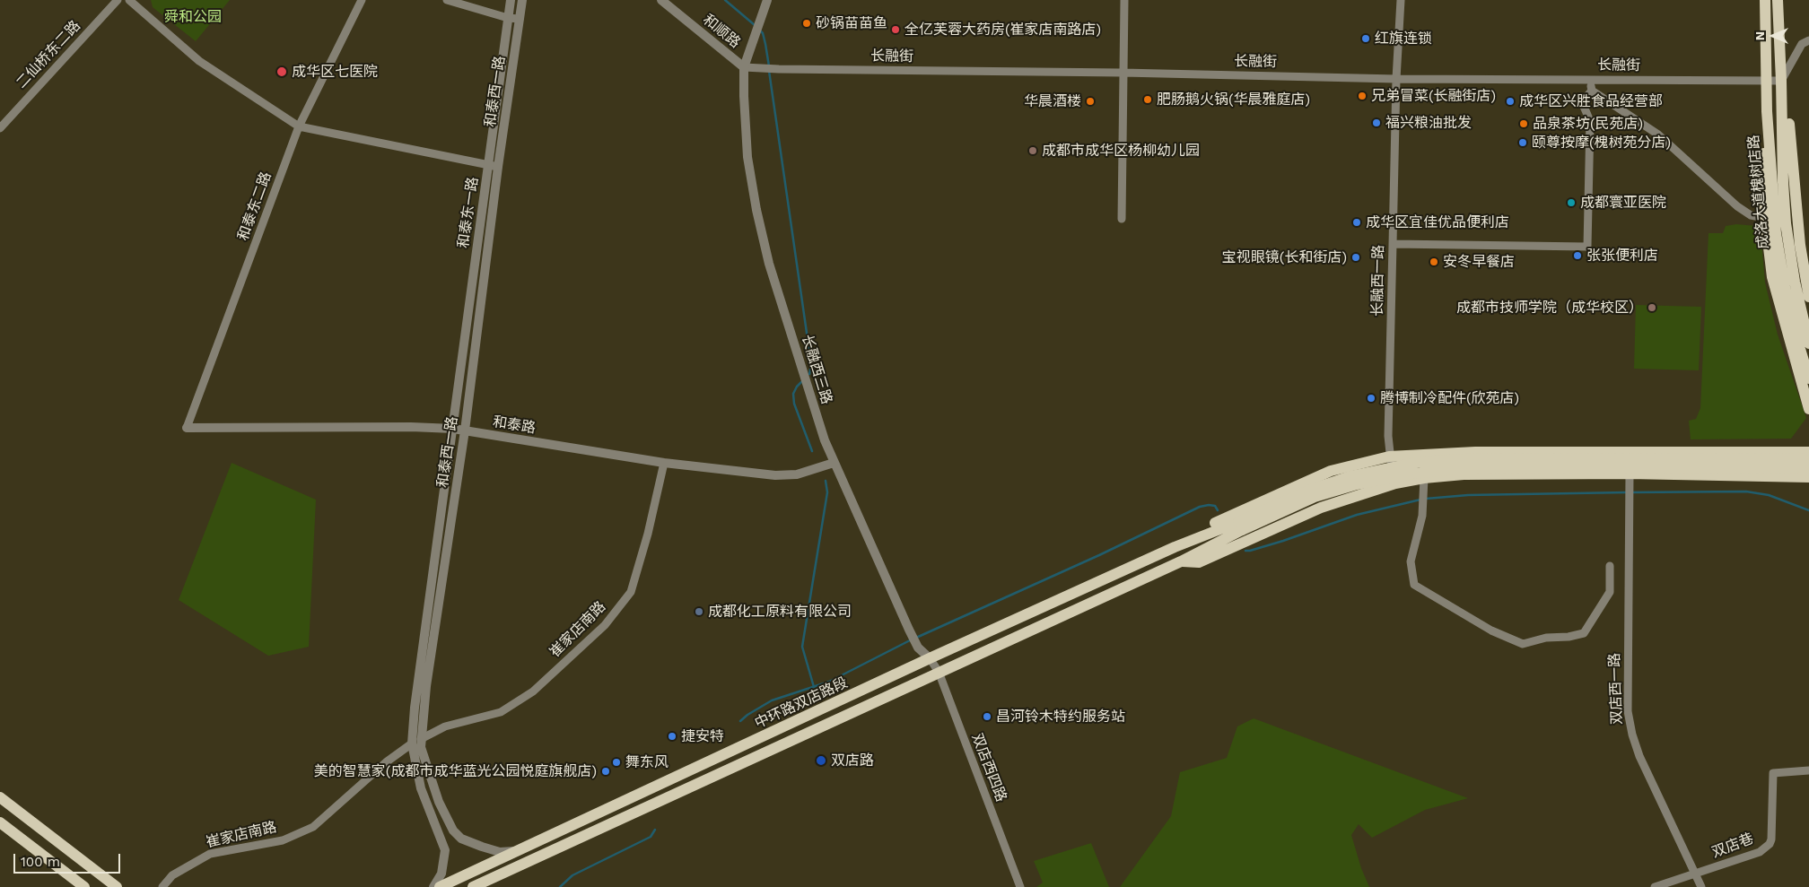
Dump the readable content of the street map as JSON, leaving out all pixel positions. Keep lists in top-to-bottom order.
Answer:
{
  "streets": {
    "main road": ["成洛大道槐树店路", "中环路双店路段"],
    "street": [
      "和顺路",
      "二仙桥东二路",
      "长融街",
      "和泰西一路",
      "和泰东二路",
      "和泰东一路",
      "长融西一路",
      "长融西三路",
      "和泰路",
      "崔家店南路",
      "双店西一路",
      "双店西四路",
      "双店巷"
    ]
  },
  "crossings": [
    ["和顺路", "长融街"],
    ["和顺路", "长融西三路"],
    ["长融街", "成洛大道槐树店路"],
    ["长融街", "长融西一路"],
    ["长融街", "长融西三路"],
    ["和泰西一路", "和泰东一路"],
    ["和泰西一路", "和泰路"],
    ["和泰西一路", "崔家店南路"],
    ["和泰西一路", "中环路双店路段"],
    ["和泰东二路", "和泰路"],
    ["和泰东一路", "和泰路"],
    ["长融西三路", "和泰路"],
    ["长融西三路", "中环路双店路段"],
    ["长融西三路", "双店西四路"],
    ["和泰路", "崔家店南路"],
    ["双店西一路", "双店巷"],
    ["中环路双店路段", "双店西四路"]
  ],
  "parks": ["舜和公园"],
  "places": [
    "砂锅苗苗鱼",
    "全亿芙蓉大药房(崔家店南路店)",
    "红旗连锁",
    "成华区七医院",
    "兄弟冒菜(长融街店)",
    "肥肠鹅火锅(华晨雅庭店)",
    "华晨酒楼",
    "成华区兴胜食品经营部",
    "福兴粮油批发",
    "品泉茶坊(民苑店)",
    "颐尊按摩(槐树苑分店)",
    "成都市成华区杨柳幼儿园",
    "成都寰亚医院",
    "成华区宜佳优品便利店",
    "张张便利店",
    "宝视眼镜(长和街店)",
    "安冬早餐店",
    "成都市技师学院（成华校区）",
    "腾博制冷配件(欣苑店)",
    "成都化工原料有限公司",
    "昌河铃木特约服务站",
    "捷安特",
    "双店路",
    "舞东风",
    "美的智慧家(成都市成华蓝光公园悦庭旗舰店)"
  ],
  "scale_bar": "100 m",
  "north": "left"
}
